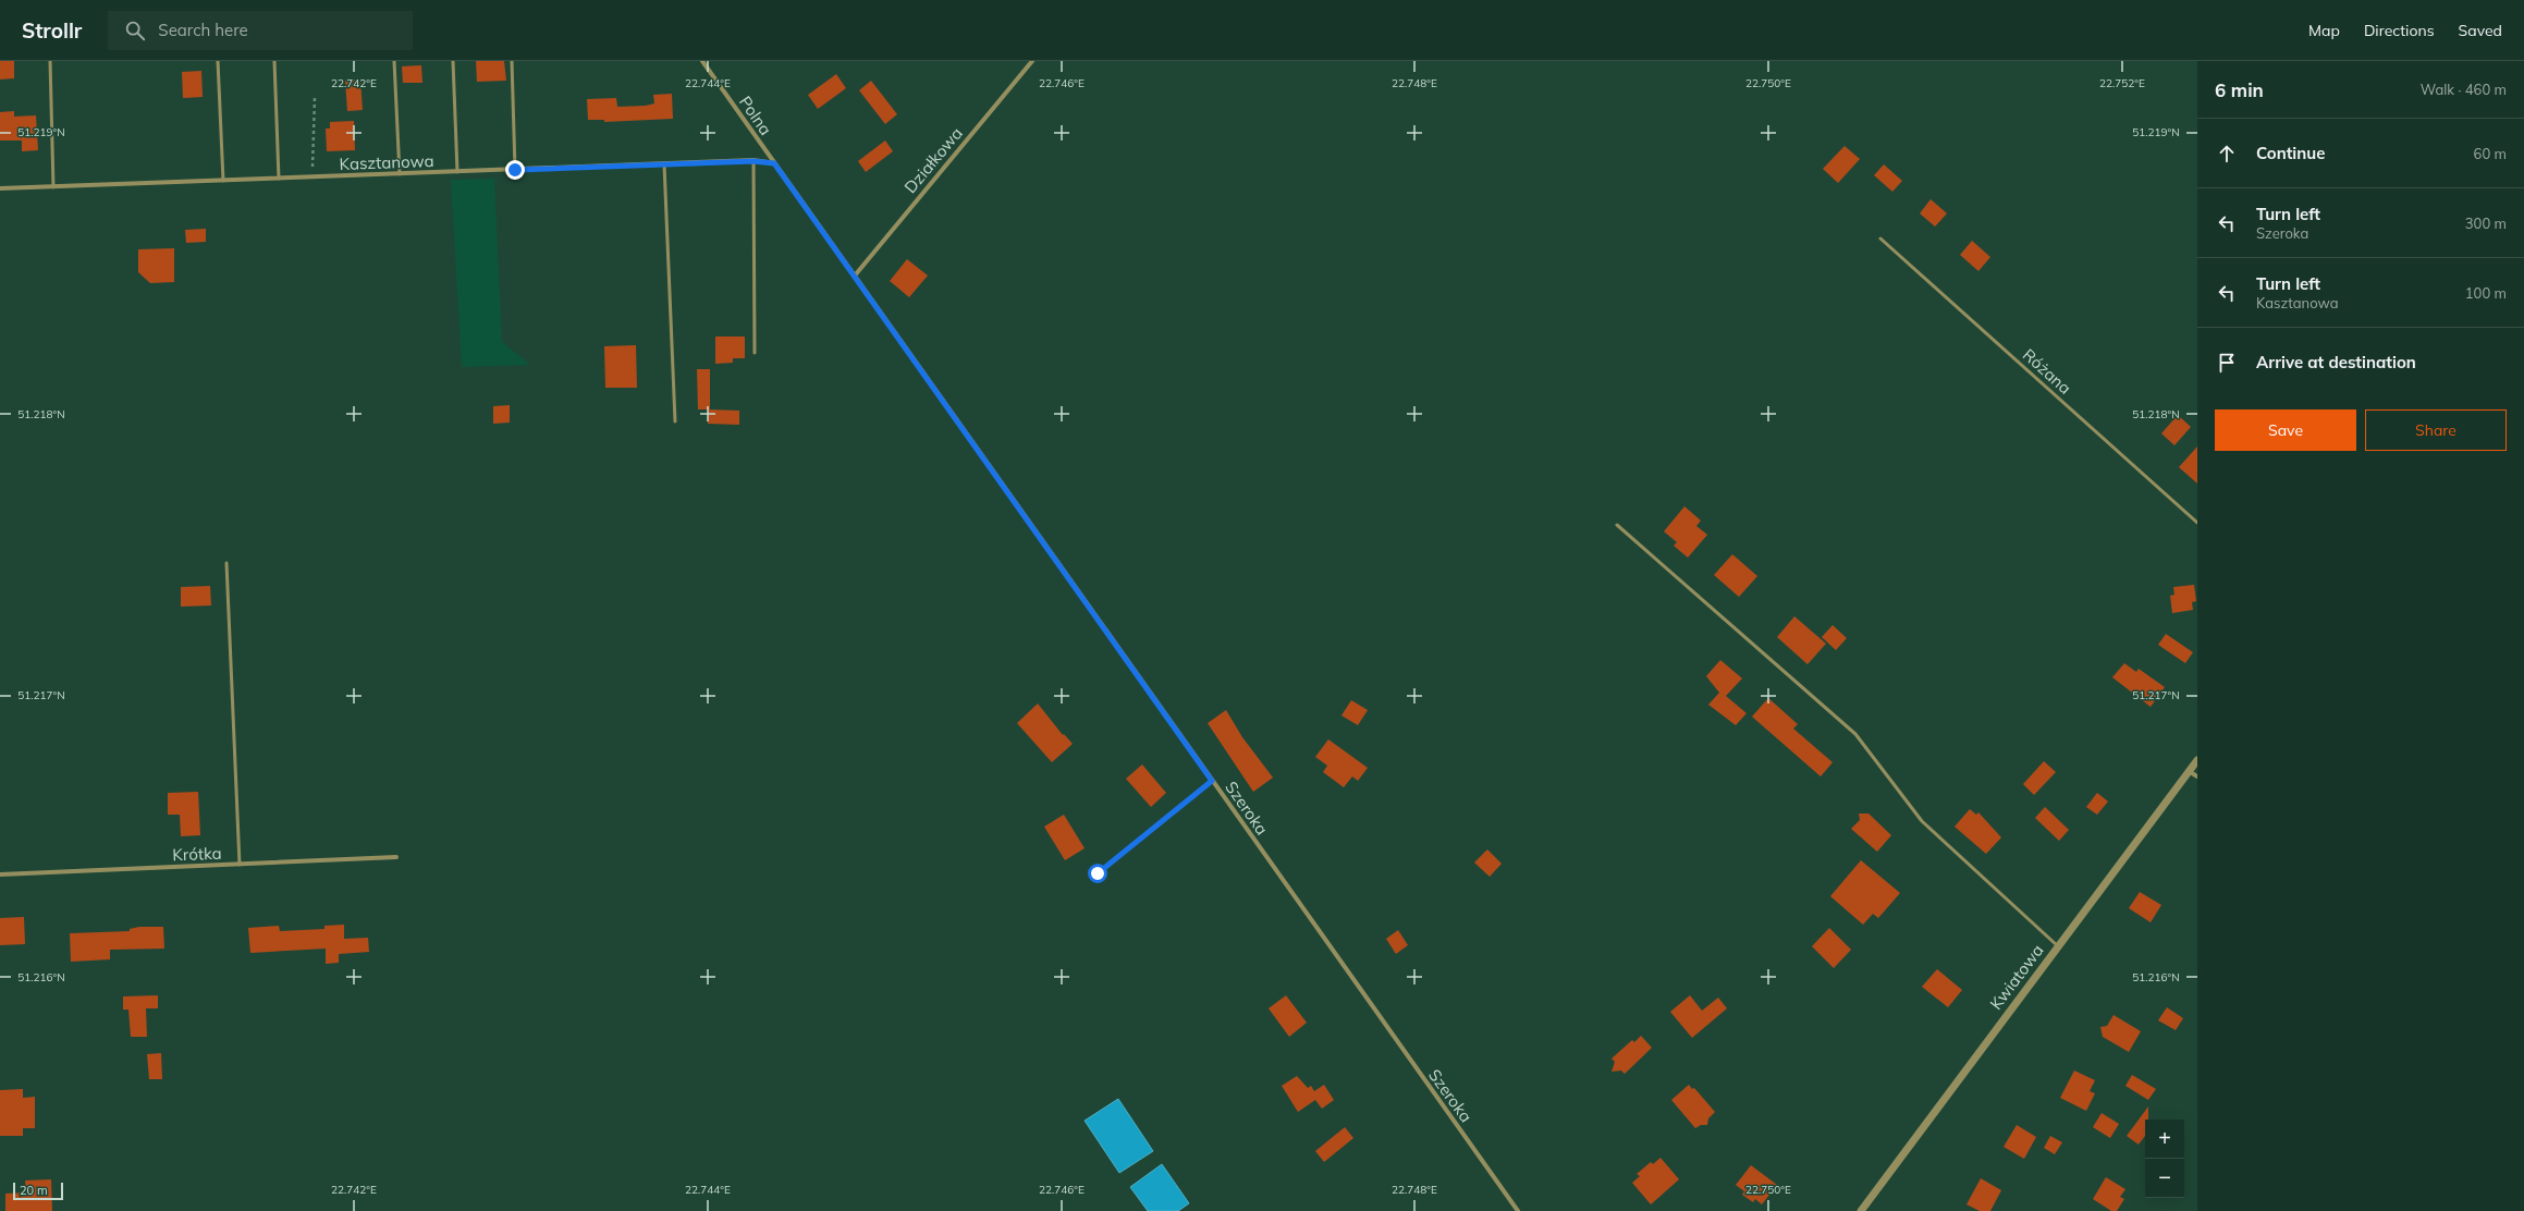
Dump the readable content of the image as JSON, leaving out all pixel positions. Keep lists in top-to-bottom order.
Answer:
{
  "streets": {
    "street": [
      "Polna",
      "Działkowa",
      "Kasztanowa",
      "Szeroka",
      "Krótka",
      "Kwiatowa"
    ],
    "lane": ["Różana"]
  },
  "crossings": [
    ["Polna", "Kasztanowa"],
    ["Polna", "Szeroka"],
    ["Działkowa", "Szeroka"],
    ["Kasztanowa", "Szeroka"]
  ],
  "scale_bar": "20 m",
  "page": {
    "header": "Strollr",
    "search": "Search here",
    "nav": ["Map", "Directions", "Saved"],
    "heading": ["6 min", "Walk · 460 m"],
    "list": [
      ["Continue", "60 m"],
      ["Turn left", "Szeroka", "300 m"],
      ["Turn left", "Kasztanowa", "100 m"],
      "Arrive at destination"
    ],
    "buttons": ["Save", "Share"],
    "map_buttons": ["+", "−"],
    "scale": "20 m"
  },
  "coordinates": [
    "22.742°E",
    "22.744°E",
    "22.746°E",
    "22.748°E",
    "22.750°E",
    "22.752°E",
    "51.219°N",
    "51.218°N",
    "51.217°N",
    "51.216°N"
  ]
}
